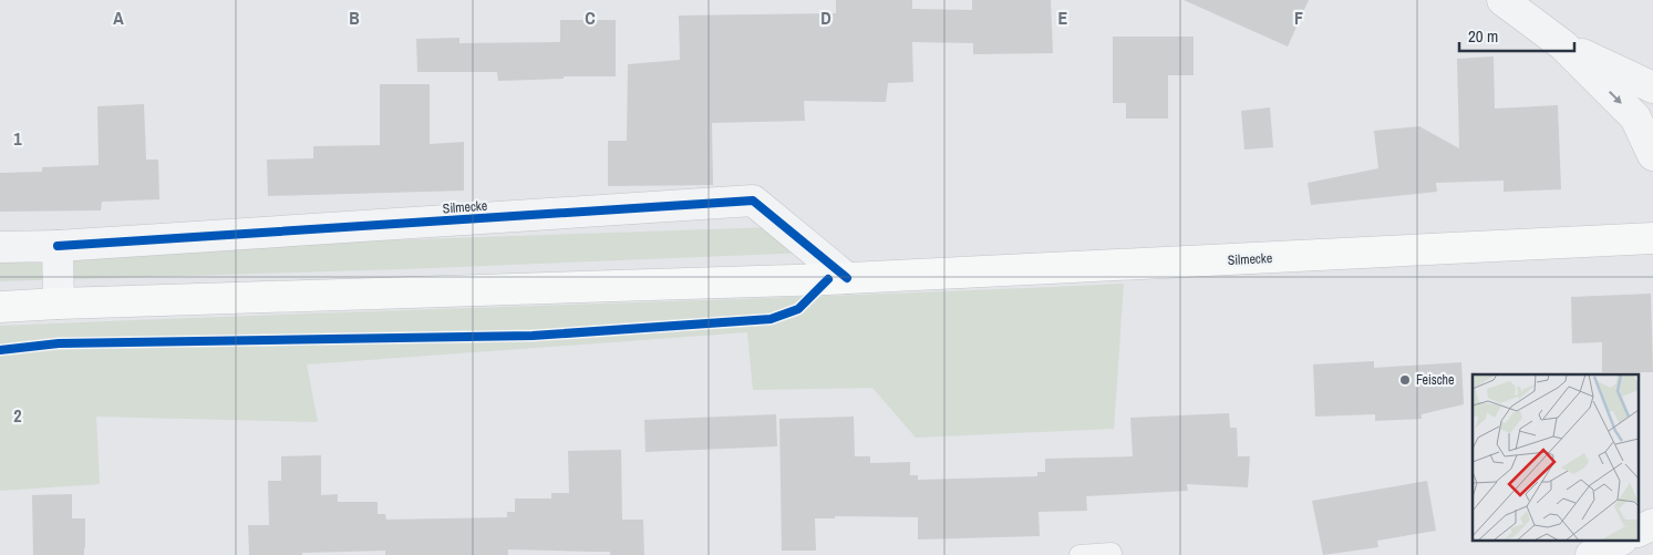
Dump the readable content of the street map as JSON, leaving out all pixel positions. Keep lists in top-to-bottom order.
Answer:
{
  "streets": {
    "main road": ["Silmecke"]
  },
  "places": ["Feische"],
  "scale_bar": "20 m",
  "grid": {
    "columns": [
      "A",
      "B",
      "C",
      "D",
      "E",
      "F"
    ],
    "rows": ["1", "2"]
  }
}
